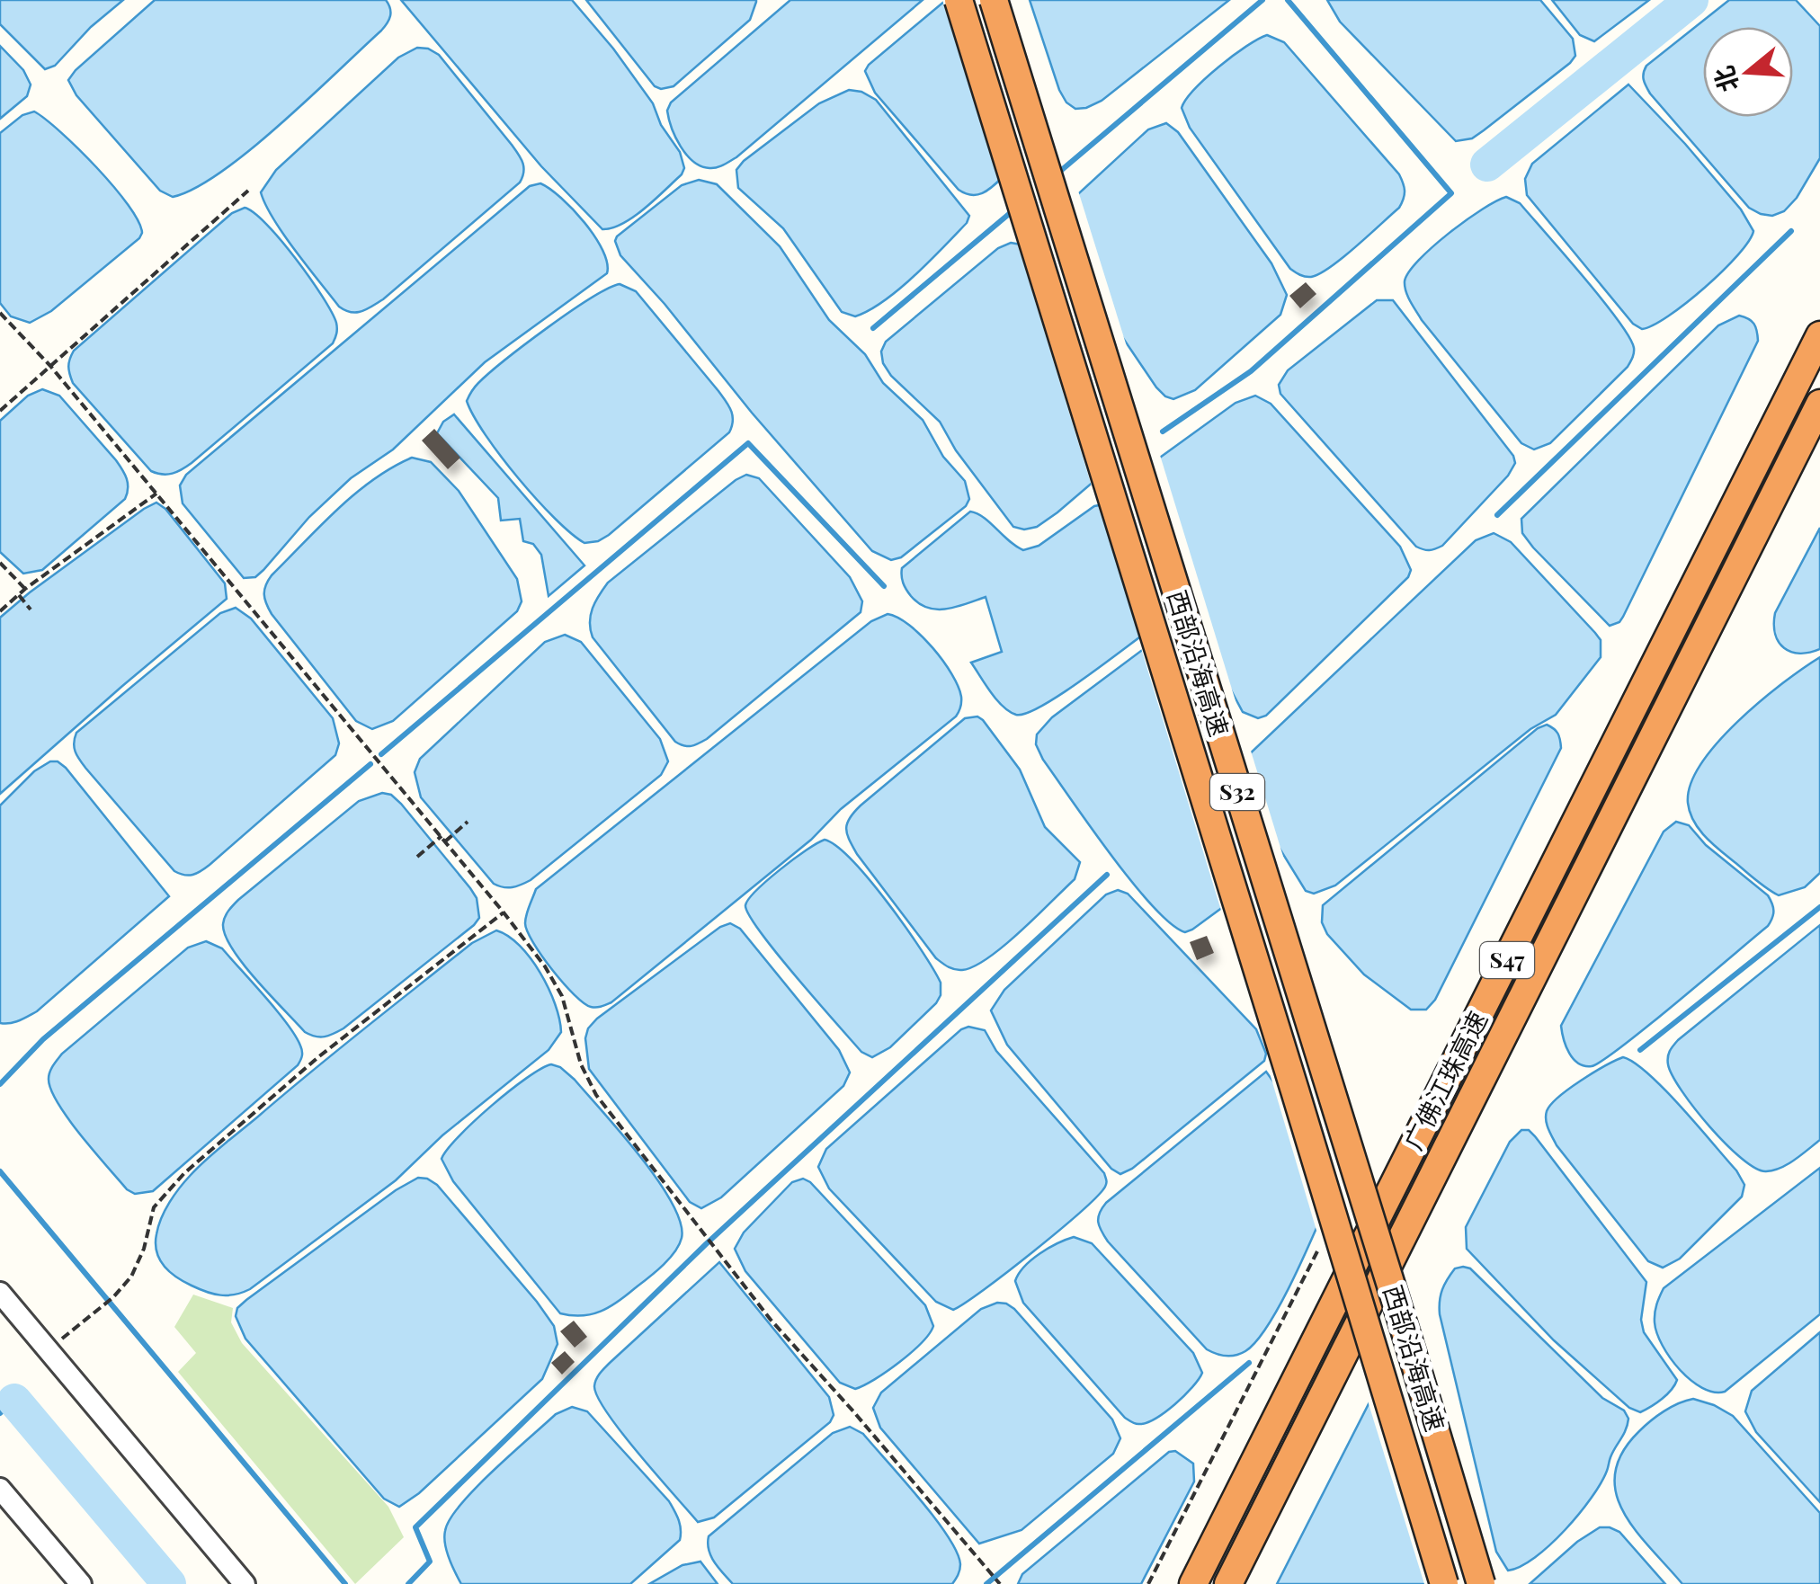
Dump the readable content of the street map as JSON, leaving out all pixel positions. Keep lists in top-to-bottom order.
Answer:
{
  "streets": {
    "highway": [
      "西部沿海高速",
      "S32",
      "S47",
      "广佛江珠高速"
    ]
  },
  "north": "left"
}
